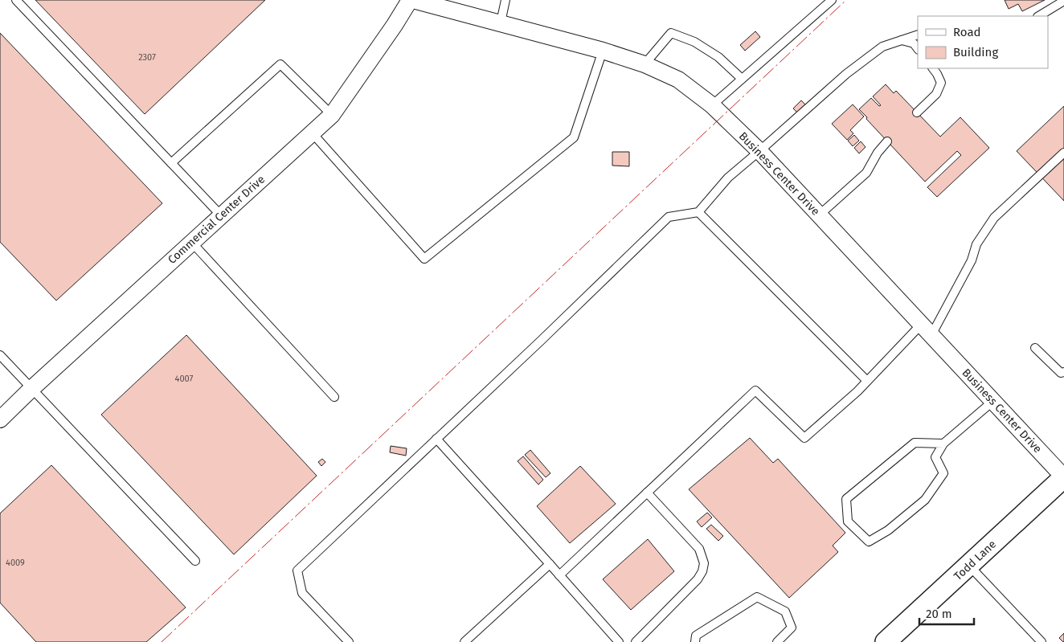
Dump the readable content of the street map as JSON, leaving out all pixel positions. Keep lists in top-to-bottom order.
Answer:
{
  "streets": {
    "street": ["Business Center Drive", "Commercial Center Drive", "Todd Lane"]
  },
  "crossings": [
    ["Business Center Drive", "Commercial Center Drive"],
    ["Business Center Drive", "Todd Lane"]
  ],
  "house_numbers": ["2307", "4007", "4009"],
  "legend": ["Road", "Building"],
  "scale_bar": "20 m"
}
